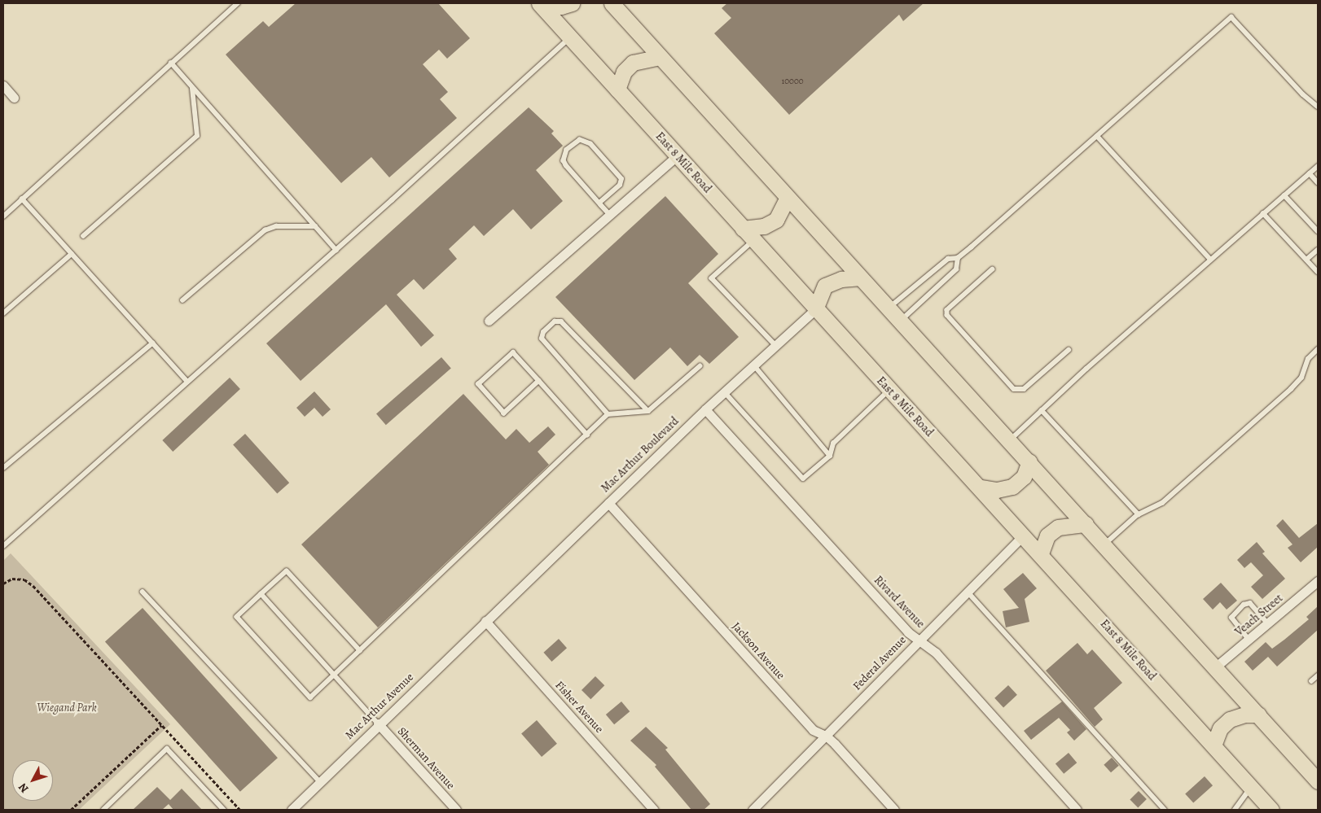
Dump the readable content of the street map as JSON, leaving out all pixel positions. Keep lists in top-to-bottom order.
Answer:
{
  "streets": {
    "highway": ["East 8 Mile Road"],
    "street": [
      "Mac Arthur Boulevard",
      "Rivard Avenue",
      "Veach Street",
      "Jackson Avenue",
      "Federal Avenue",
      "Mac Arthur Avenue",
      "Fisher Avenue",
      "Sherman Avenue"
    ]
  },
  "crossings": [
    ["East 8 Mile Road", "Mac Arthur Boulevard"],
    ["East 8 Mile Road", "Federal Avenue"],
    ["Mac Arthur Boulevard", "Rivard Avenue"],
    ["Mac Arthur Boulevard", "Jackson Avenue"],
    ["Mac Arthur Boulevard", "Mac Arthur Avenue"],
    ["Mac Arthur Boulevard", "Fisher Avenue"],
    ["Rivard Avenue", "Federal Avenue"],
    ["Jackson Avenue", "Federal Avenue"],
    ["Mac Arthur Avenue", "Fisher Avenue"],
    ["Mac Arthur Avenue", "Sherman Avenue"]
  ],
  "parks": ["Wiegand Park"],
  "house_numbers": ["10000"],
  "north": "bottom left"
}
